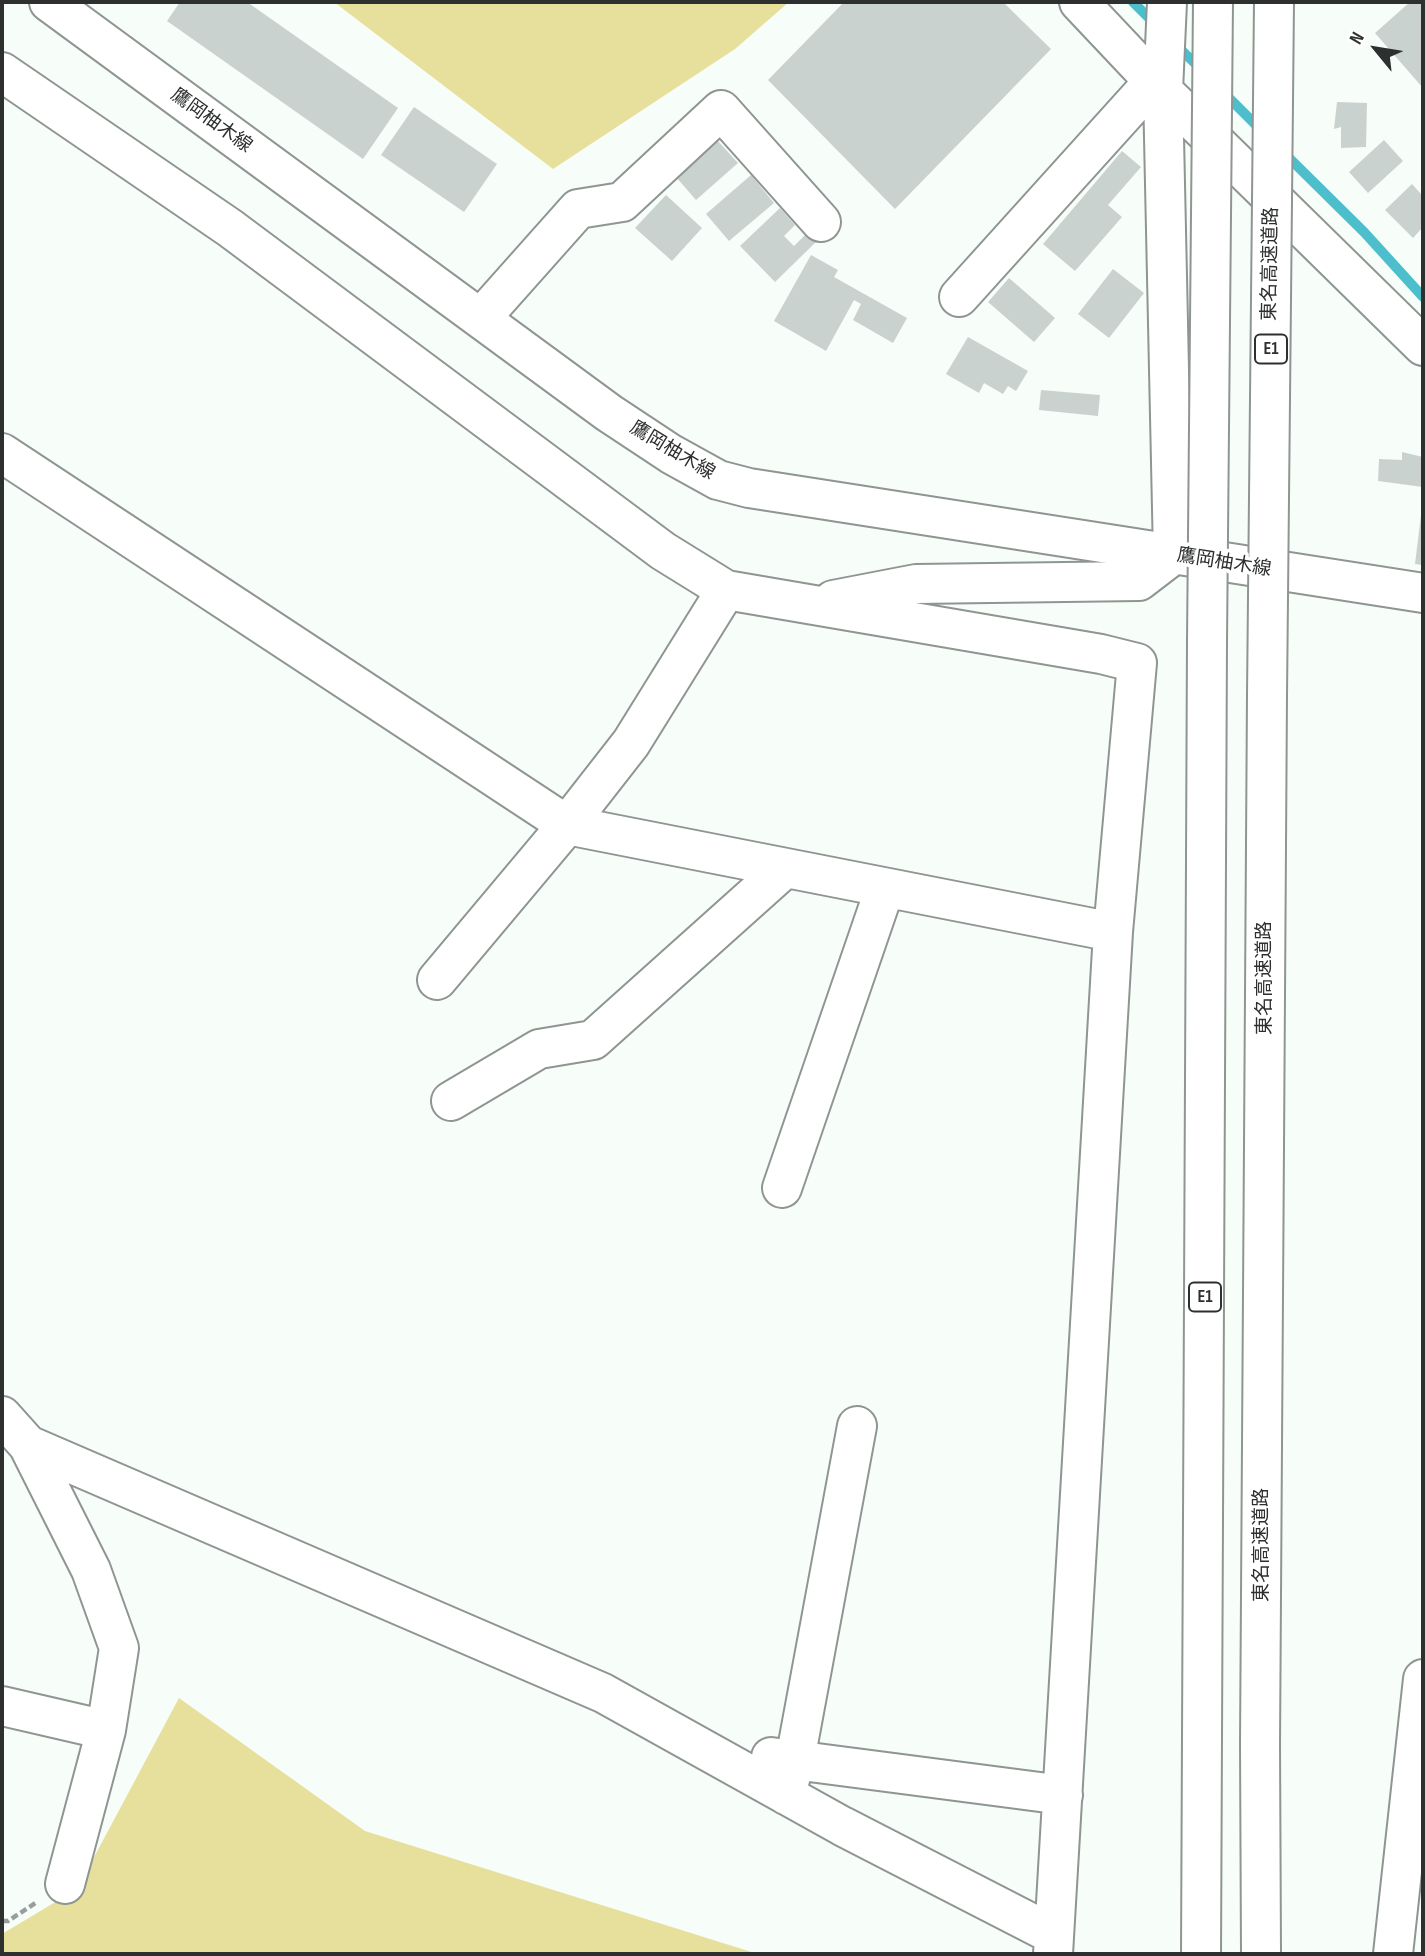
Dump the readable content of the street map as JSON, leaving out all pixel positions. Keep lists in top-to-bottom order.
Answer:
{
  "streets": {
    "main road": ["鷹岡柚木線", "東名高速道路", "E1"]
  },
  "north": "top left"
}
